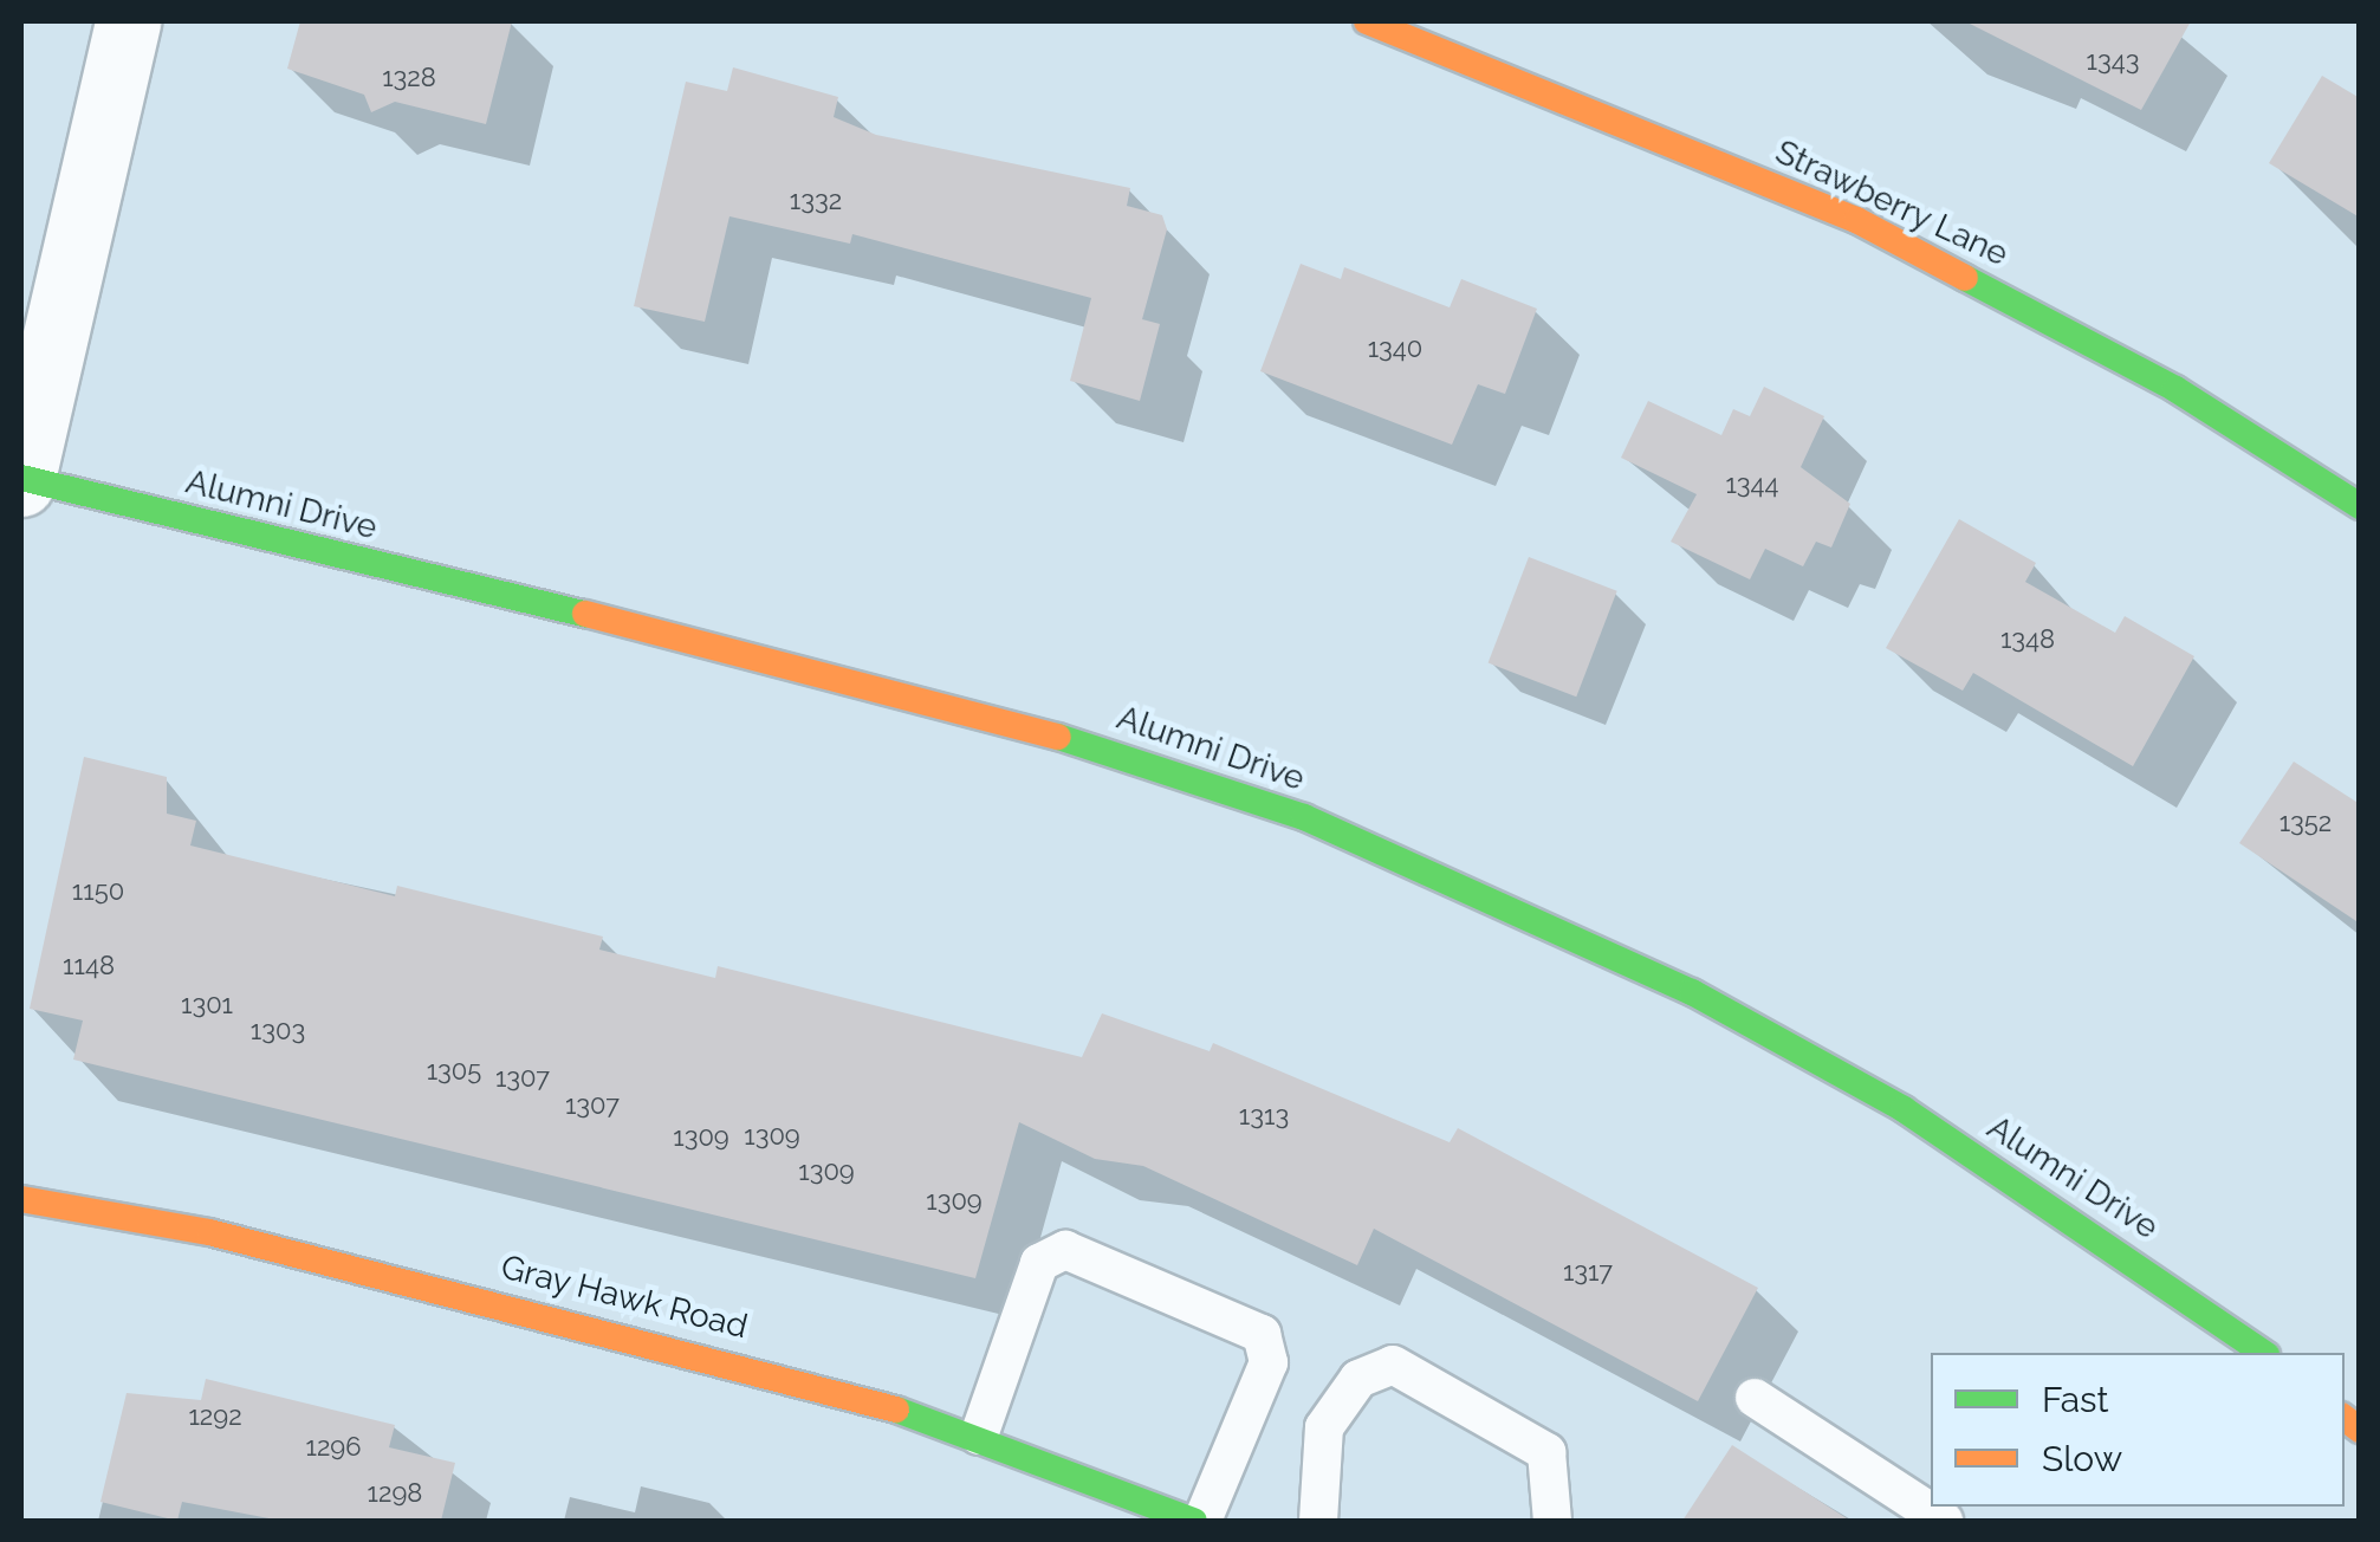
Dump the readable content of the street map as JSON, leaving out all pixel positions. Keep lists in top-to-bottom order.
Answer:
{
  "streets": {
    "main road": ["Strawberry Lane", "Alumni Drive", "Gray Hawk Road"]
  },
  "house_numbers": [
    "1343",
    "1328",
    "1332",
    "1340",
    "1344",
    "1348",
    "1352",
    "1150",
    "1148",
    "1301",
    "1303",
    "1305",
    "1307",
    "1307",
    "1313",
    "1309",
    "1309",
    "1309",
    "1309",
    "1317",
    "1292",
    "1296",
    "1298"
  ],
  "legend": ["Fast", "Slow"]
}
